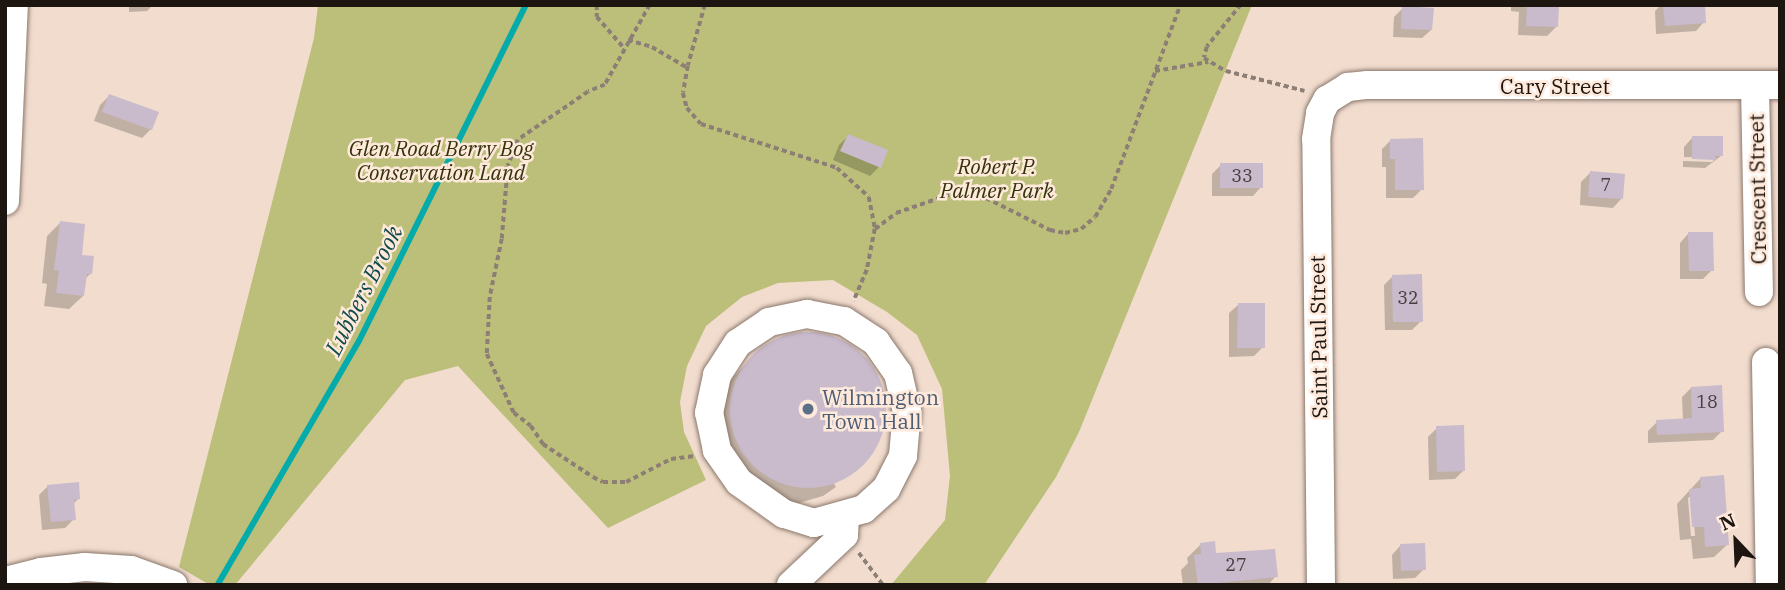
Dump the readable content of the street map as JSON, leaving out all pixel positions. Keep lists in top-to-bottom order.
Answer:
{
  "streets": {
    "street": ["Cary Street", "Crescent Street", "Saint Paul Street"]
  },
  "crossings": [
    ["Cary Street", "Crescent Street"],
    ["Cary Street", "Saint Paul Street"]
  ],
  "water": ["Lubbers Brook"],
  "parks": ["Glen Road Berry Bog Conservation Land", "Robert P. Palmer Park"],
  "places": ["Wilmington Town Hall"],
  "house_numbers": [
    "33",
    "7",
    "32",
    "18",
    "27"
  ],
  "north": "top left"
}
